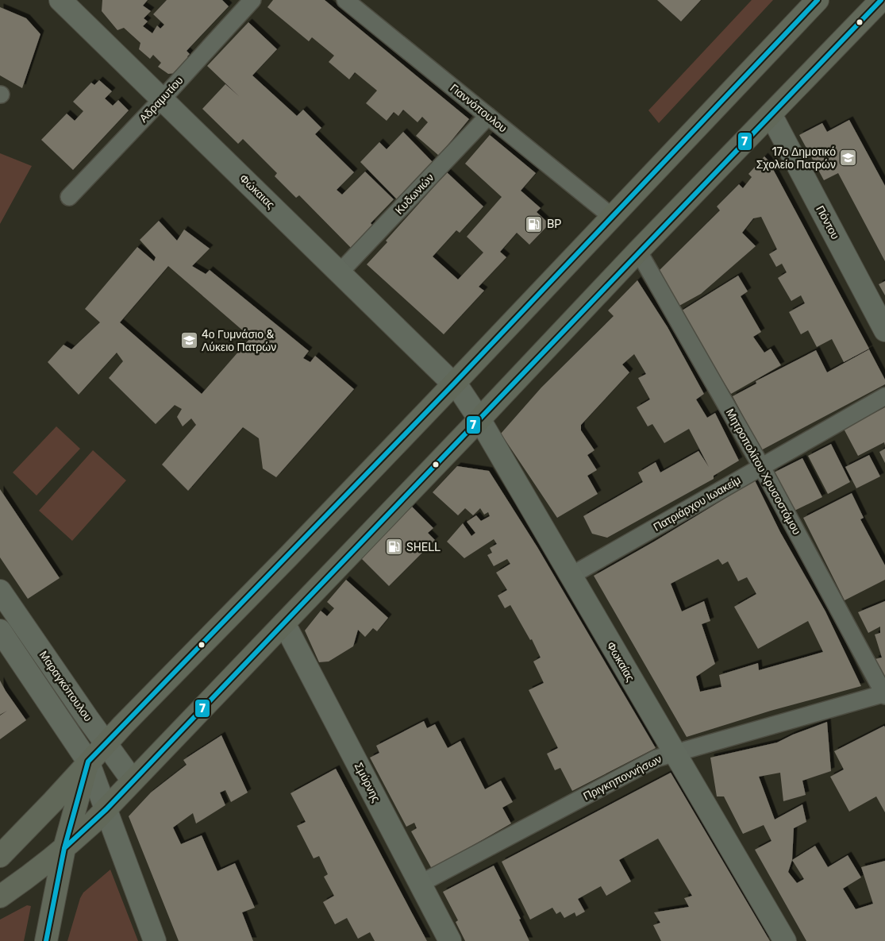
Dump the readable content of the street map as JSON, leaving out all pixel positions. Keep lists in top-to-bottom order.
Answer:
{
  "streets": {
    "street": [
      "Αδραμυτίου",
      "Γιαννόπουλου",
      "Φώκαιας",
      "Κυδωνιών",
      "Πόντου",
      "Μητροπολίτου Χρυσοστόμου",
      "Πατριάρχου Ιωακείμ",
      "Φωκαίας",
      "Μαραγκόπουλου",
      "Πριγκηποννήσων",
      "Σμύρνης"
    ]
  },
  "crossings": [
    ["Αδραμυτίου", "Φώκαιας"],
    ["Γιαννόπουλου", "Κυδωνιών"],
    ["Φώκαιας", "Κυδωνιών"],
    ["Φώκαιας", "Φωκαίας"],
    ["Μητροπολίτου Χρυσοστόμου", "Πατριάρχου Ιωακείμ"],
    ["Μητροπολίτου Χρυσοστόμου", "Πριγκηποννήσων"],
    ["Πατριάρχου Ιωακείμ", "Φωκαίας"],
    ["Φωκαίας", "Πριγκηποννήσων"],
    ["Πριγκηποννήσων", "Σμύρνης"]
  ],
  "places": {
    "school or university": ["17ο Δημοτικό Σχολείο Πατρών", "4ο Γυμνάσιο & Λύκειο Πατρών"],
    "fuel station": ["BP", "SHELL"]
  },
  "lines": ["transit line 7"]
}
